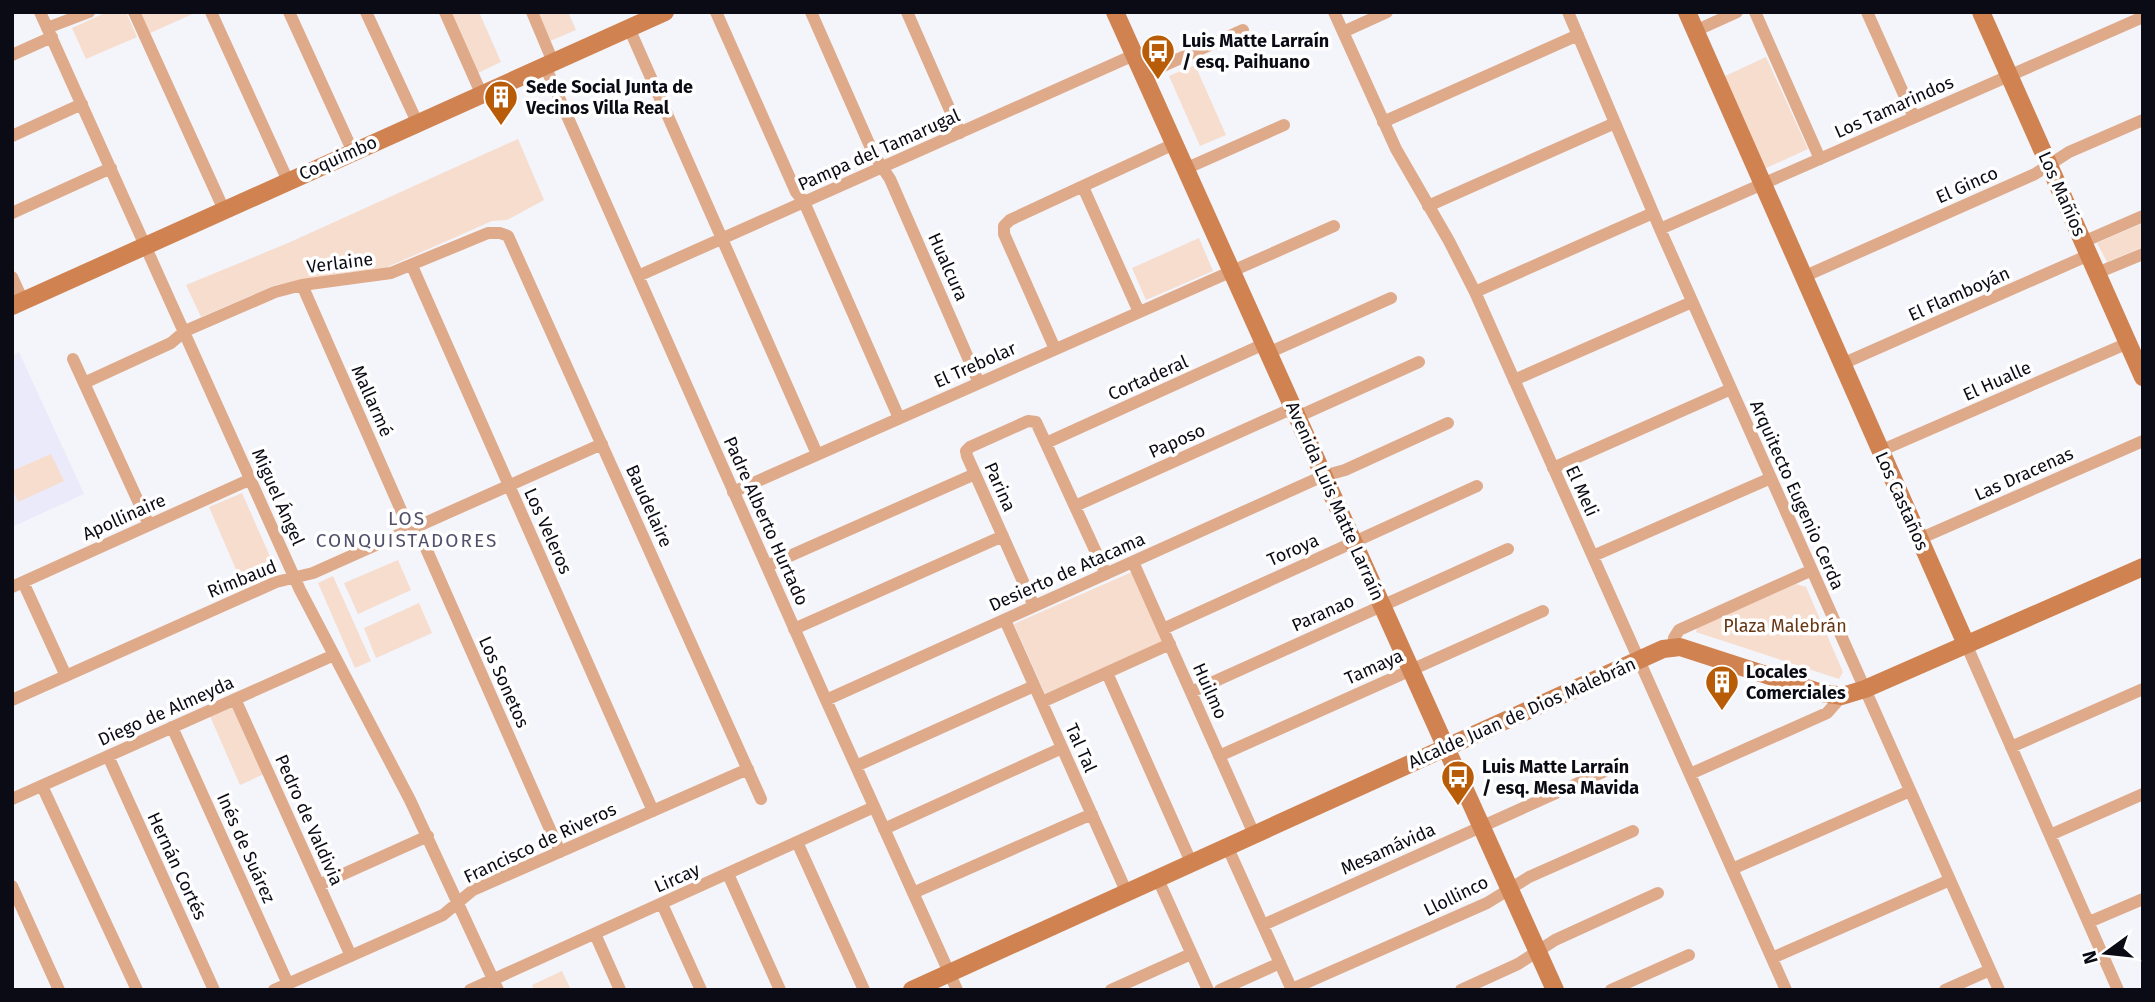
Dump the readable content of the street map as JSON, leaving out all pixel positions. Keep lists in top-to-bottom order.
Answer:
{
  "streets": {
    "street": [
      "Los Tamarindos",
      "Pampa del Tamarugal",
      "Coquimbo",
      "El Ginco",
      "Los Mañíos",
      "Verlaine",
      "Hualcura",
      "El Flamboyán",
      "El Trebolar",
      "Cortaderal",
      "El Hualle",
      "Mallarmé",
      "Paposo",
      "Las Dracenas",
      "Parina",
      "El Meli",
      "Arquitecto Eugenio Cerda",
      "Miguel Ángel",
      "Avenida Luis Matte Larraín",
      "Los Castaños",
      "Baudelaire",
      "Apollinaire",
      "Padre Alberto Hurtado",
      "Los Veleros",
      "Toroya",
      "Desierto de Atacama",
      "Rimbaud",
      "Paranao",
      "Tamaya",
      "Los Sonetos",
      "Huilmo",
      "Diego de Almeyda",
      "Alcalde Juan de Dios Malebrán",
      "Tal Tal",
      "Pedro de Valdivia",
      "Francisco de Riveros",
      "Inés de Suárez",
      "Mesamávida",
      "Hernán Cortés",
      "Lircay",
      "Llollinco"
    ]
  },
  "crossings": [
    ["Los Tamarindos", "Los Mañíos"],
    ["Los Tamarindos", "Arquitecto Eugenio Cerda"],
    ["Los Tamarindos", "Los Castaños"],
    ["Pampa del Tamarugal", "Hualcura"],
    ["Pampa del Tamarugal", "Avenida Luis Matte Larraín"],
    ["Pampa del Tamarugal", "Padre Alberto Hurtado"],
    ["Coquimbo", "Miguel Ángel"],
    ["Coquimbo", "Padre Alberto Hurtado"],
    ["El Ginco", "Los Mañíos"],
    ["El Ginco", "Los Castaños"],
    ["Los Mañíos", "El Flamboyán"],
    ["Los Mañíos", "El Hualle"],
    ["Verlaine", "Mallarmé"],
    ["Verlaine", "Miguel Ángel"],
    ["Verlaine", "Baudelaire"],
    ["Verlaine", "Los Veleros"],
    ["Hualcura", "El Trebolar"],
    ["El Flamboyán", "Los Castaños"],
    ["El Trebolar", "Avenida Luis Matte Larraín"],
    ["El Trebolar", "Padre Alberto Hurtado"],
    ["Cortaderal", "Parina"],
    ["Cortaderal", "Avenida Luis Matte Larraín"],
    ["El Hualle", "Los Castaños"],
    ["Mallarmé", "Rimbaud"],
    ["Mallarmé", "Los Sonetos"],
    ["Paposo", "Avenida Luis Matte Larraín"],
    ["Las Dracenas", "Los Castaños"],
    ["Parina", "Desierto de Atacama"],
    ["El Meli", "Alcalde Juan de Dios Malebrán"],
    ["Miguel Ángel", "Apollinaire"],
    ["Miguel Ángel", "Rimbaud"],
    ["Miguel Ángel", "Diego de Almeyda"],
    ["Miguel Ángel", "Francisco de Riveros"],
    ["Miguel Ángel", "Lircay"],
    ["Avenida Luis Matte Larraín", "Toroya"],
    ["Avenida Luis Matte Larraín", "Desierto de Atacama"],
    ["Avenida Luis Matte Larraín", "Paranao"],
    ["Avenida Luis Matte Larraín", "Tamaya"],
    ["Avenida Luis Matte Larraín", "Alcalde Juan de Dios Malebrán"],
    ["Avenida Luis Matte Larraín", "Mesamávida"],
    ["Avenida Luis Matte Larraín", "Llollinco"],
    ["Baudelaire", "Rimbaud"],
    ["Baudelaire", "Francisco de Riveros"],
    ["Padre Alberto Hurtado", "Desierto de Atacama"],
    ["Padre Alberto Hurtado", "Alcalde Juan de Dios Malebrán"],
    ["Padre Alberto Hurtado", "Lircay"],
    ["Los Veleros", "Rimbaud"],
    ["Los Veleros", "Francisco de Riveros"],
    ["Toroya", "Huilmo"],
    ["Desierto de Atacama", "Huilmo"],
    ["Desierto de Atacama", "Tal Tal"],
    ["Rimbaud", "Los Sonetos"],
    ["Paranao", "Huilmo"],
    ["Tamaya", "Huilmo"],
    ["Los Sonetos", "Francisco de Riveros"],
    ["Huilmo", "Alcalde Juan de Dios Malebrán"],
    ["Diego de Almeyda", "Pedro de Valdivia"],
    ["Diego de Almeyda", "Inés de Suárez"],
    ["Diego de Almeyda", "Hernán Cortés"],
    ["Alcalde Juan de Dios Malebrán", "Tal Tal"],
    ["Pedro de Valdivia", "Francisco de Riveros"],
    ["Francisco de Riveros", "Inés de Suárez"]
  ],
  "districts": ["LOS CONQUISTADORES"],
  "parks": ["Plaza Malebrán"],
  "places": {
    "bus stop": ["Luis Matte Larraín / esq. Paihuano", "Luis Matte Larraín / esq. Mesa Mavida"],
    "building": ["Sede Social Junta de Vecinos Villa Real", "Locales Comerciales"]
  },
  "north": "left"
}
